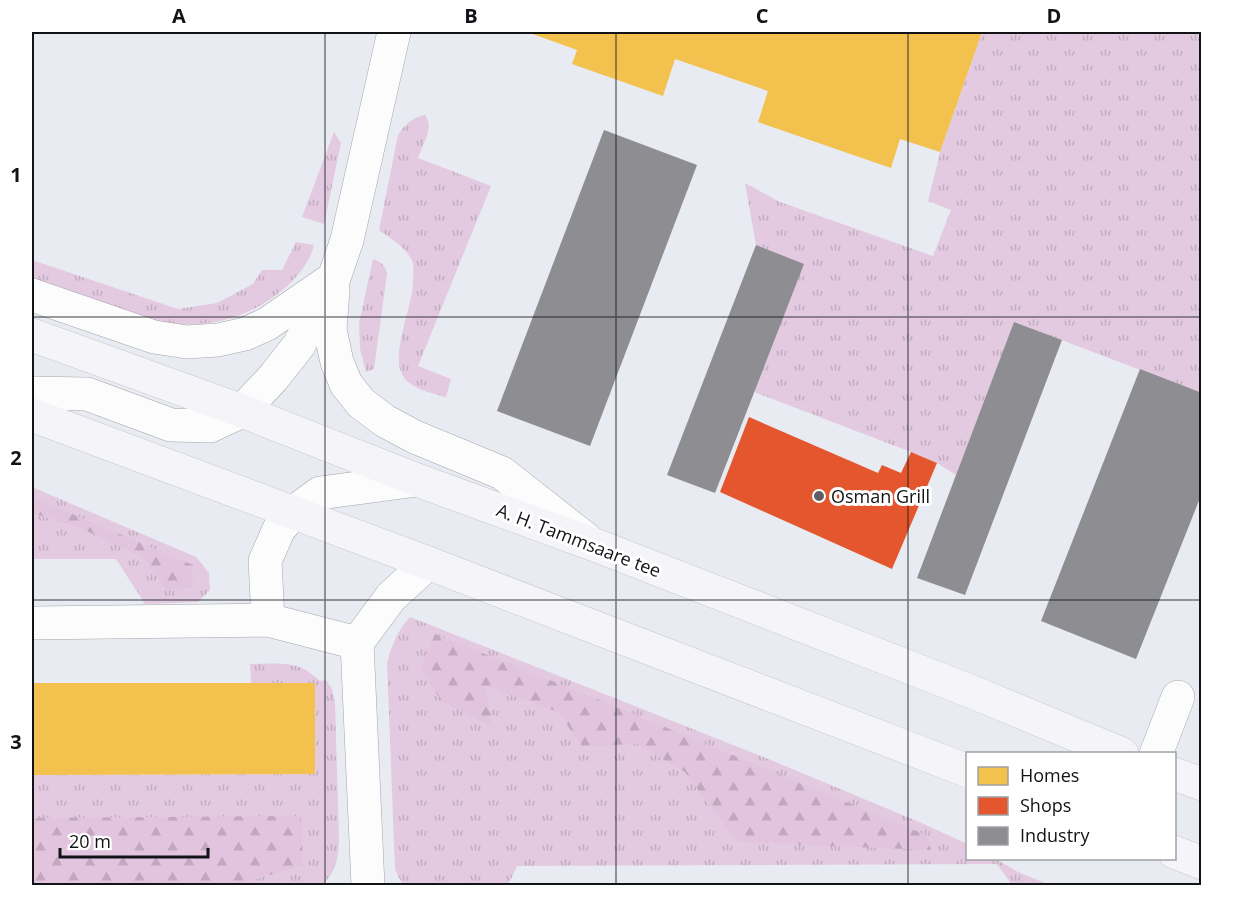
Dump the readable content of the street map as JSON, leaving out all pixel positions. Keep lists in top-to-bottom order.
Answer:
{
  "streets": {
    "main road": ["A. H. Tammsaare tee"]
  },
  "places": ["Osman Grill"],
  "legend": ["Homes", "Shops", "Industry"],
  "scale_bar": "20 m",
  "grid": {
    "columns": [
      "A",
      "B",
      "C",
      "D"
    ],
    "rows": ["1", "2", "3"]
  }
}
